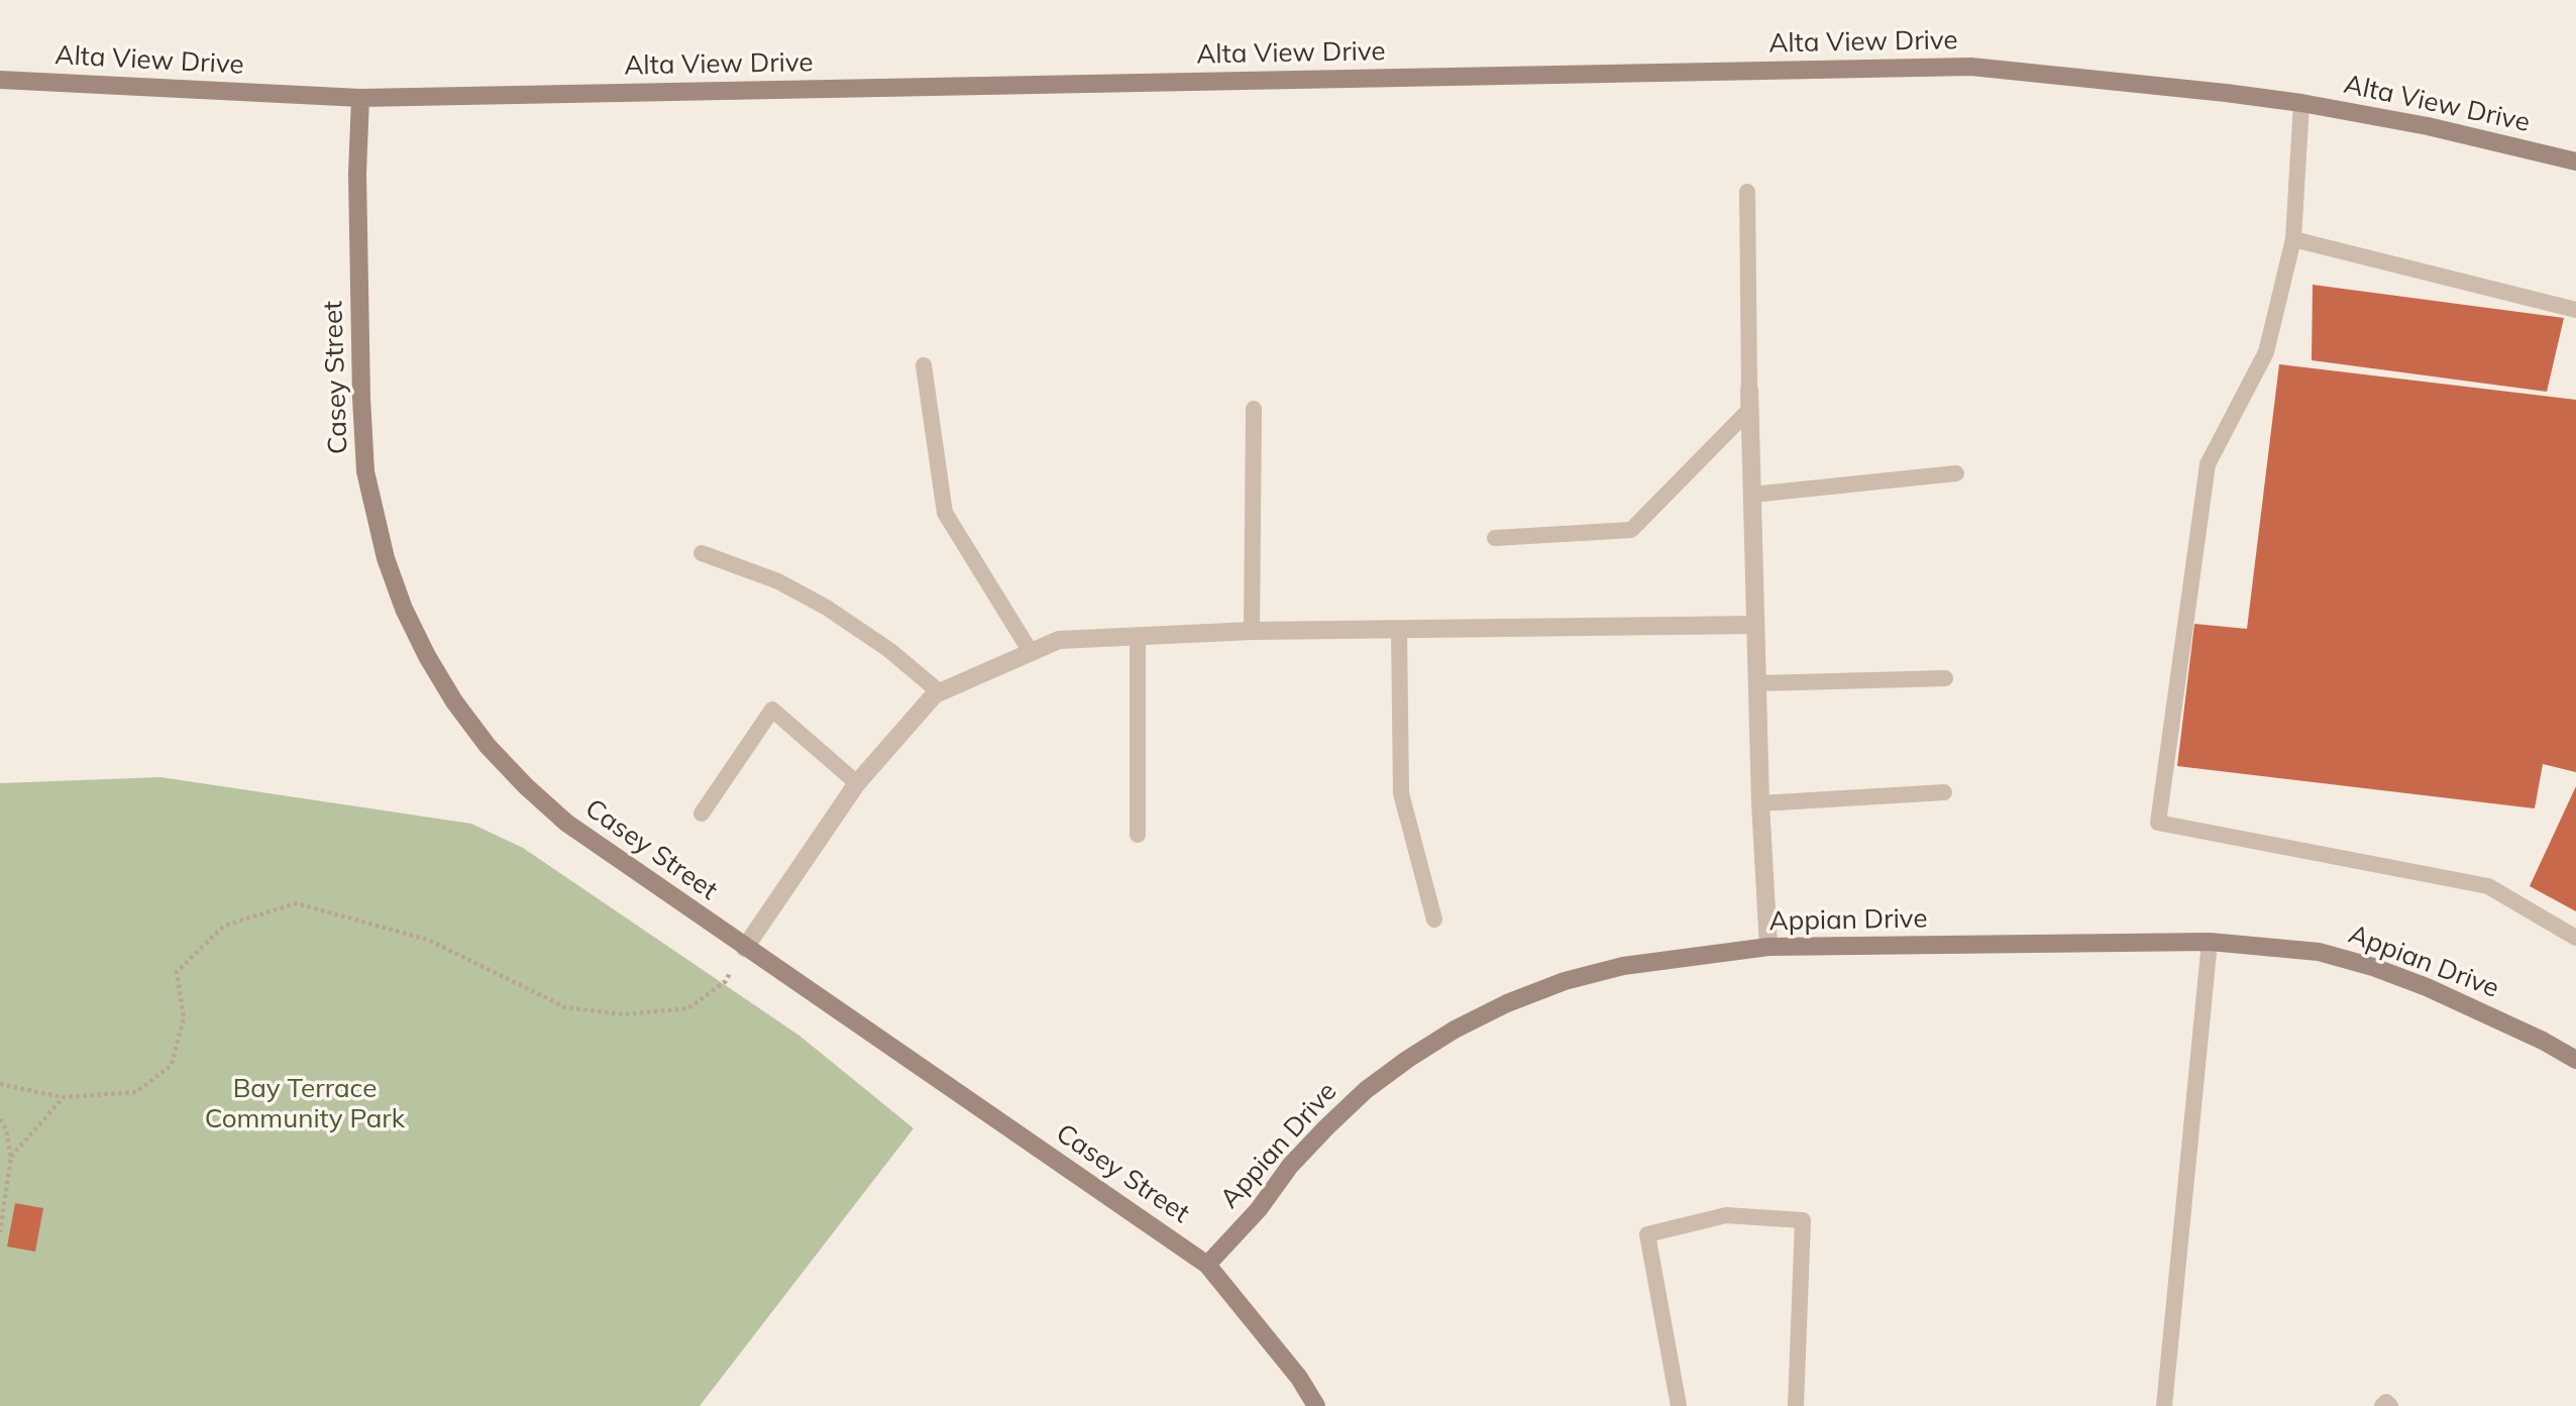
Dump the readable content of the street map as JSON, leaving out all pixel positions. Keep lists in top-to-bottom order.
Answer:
{
  "streets": {
    "street": ["Alta View Drive", "Casey Street", "Appian Drive"]
  },
  "crossings": [
    ["Alta View Drive", "Casey Street"],
    ["Casey Street", "Appian Drive"]
  ],
  "parks": ["Bay Terrace Community Park"]
}
